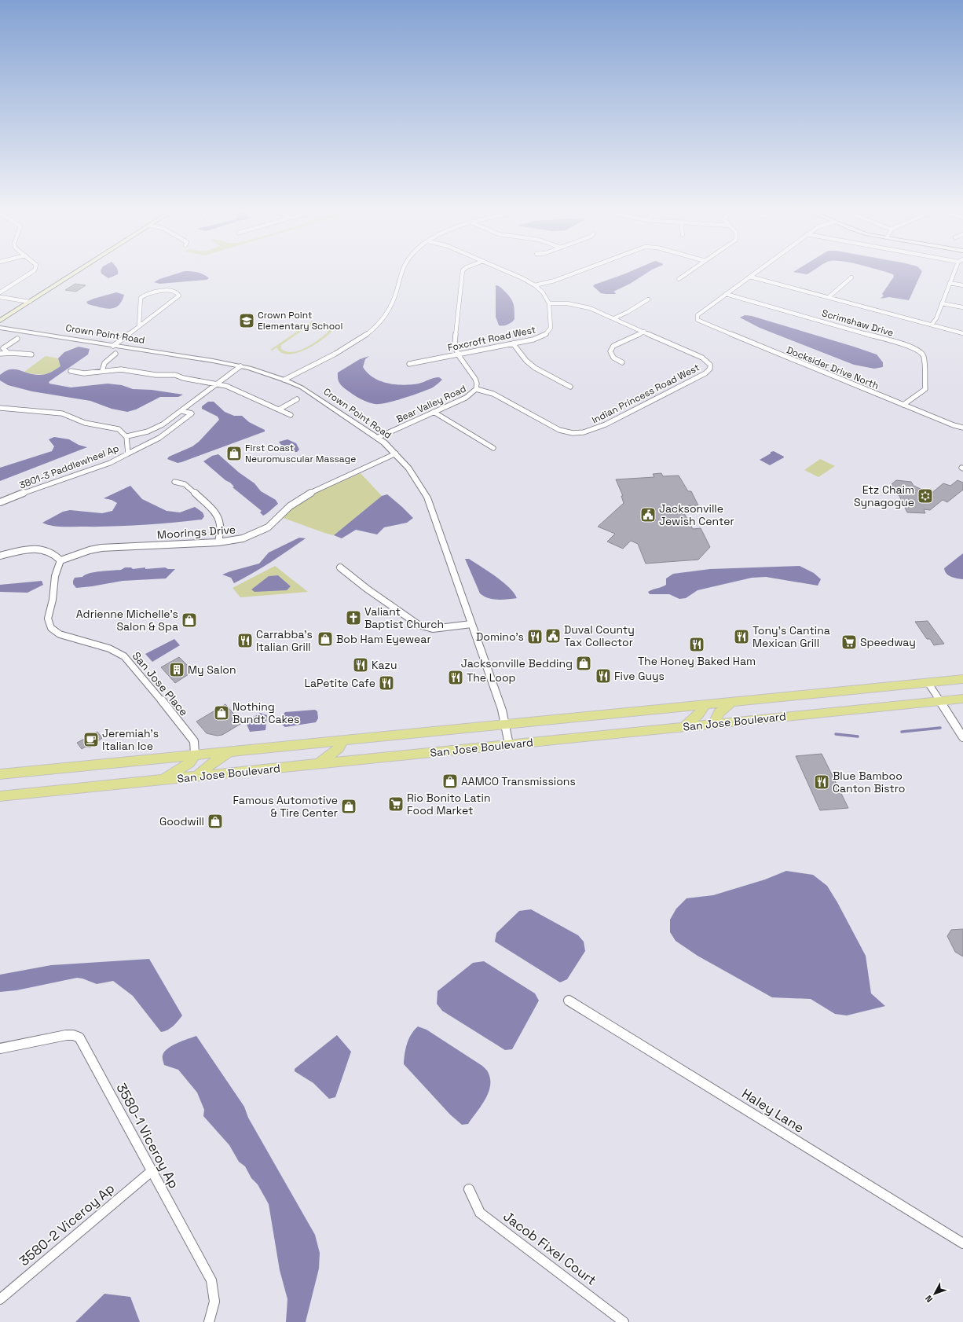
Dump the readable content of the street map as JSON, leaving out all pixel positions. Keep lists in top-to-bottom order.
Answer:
{
  "streets": {
    "main road": ["San Jose Boulevard"],
    "street": [
      "Scrimshaw Drive",
      "Crown Point Road",
      "Foxcroft Road West",
      "Docksider Drive North",
      "Indian Princess Road West",
      "Bear Valley Road",
      "3801-3 Paddlewheel Ap",
      "Moorings Drive",
      "San Jose Place",
      "Haley Lane",
      "3580-1 Viceroy Ap",
      "3580-2 Viceroy Ap",
      "Jacob Fixel Court"
    ]
  },
  "crossings": [
    ["Scrimshaw Drive", "Docksider Drive North"],
    ["Crown Point Road", "Bear Valley Road"],
    ["Crown Point Road", "Moorings Drive"],
    ["Crown Point Road", "San Jose Boulevard"],
    ["Foxcroft Road West", "Bear Valley Road"],
    ["Indian Princess Road West", "Bear Valley Road"],
    ["Moorings Drive", "San Jose Place"],
    ["San Jose Place", "San Jose Boulevard"],
    ["3580-1 Viceroy Ap", "3580-2 Viceroy Ap"]
  ],
  "places": {
    "school or university": ["Crown Point Elementary School"],
    "shop": [
      "First Coast Neuromuscular Massage",
      "Adrienne Michelle's Salon & Spa",
      "Bob Ham Eyewear",
      "Jacksonville Bedding",
      "Nothing Bundt Cakes",
      "AAMCO Transmissions",
      "Famous Automotive & Tire Center",
      "Goodwill"
    ],
    "synagogue": ["Etz Chaim Synagogue"],
    "public building": ["Jacksonville Jewish Center", "Duval County Tax Collector"],
    "church": ["Valiant Baptist Church"],
    "restaurant": [
      "Domino's",
      "Tony's Cantina Mexican Grill",
      "Carrabba's Italian Grill",
      "The Honey Baked Ham",
      "Kazu",
      "Five Guys",
      "The Loop",
      "LaPetite Cafe",
      "Blue Bamboo Canton Bistro"
    ],
    "supermarket": ["Speedway", "Rio Bonito Latin Food Market"],
    "building": ["My Salon"],
    "cafe": ["Jeremiah's Italian Ice"]
  },
  "north": "bottom left"
}
